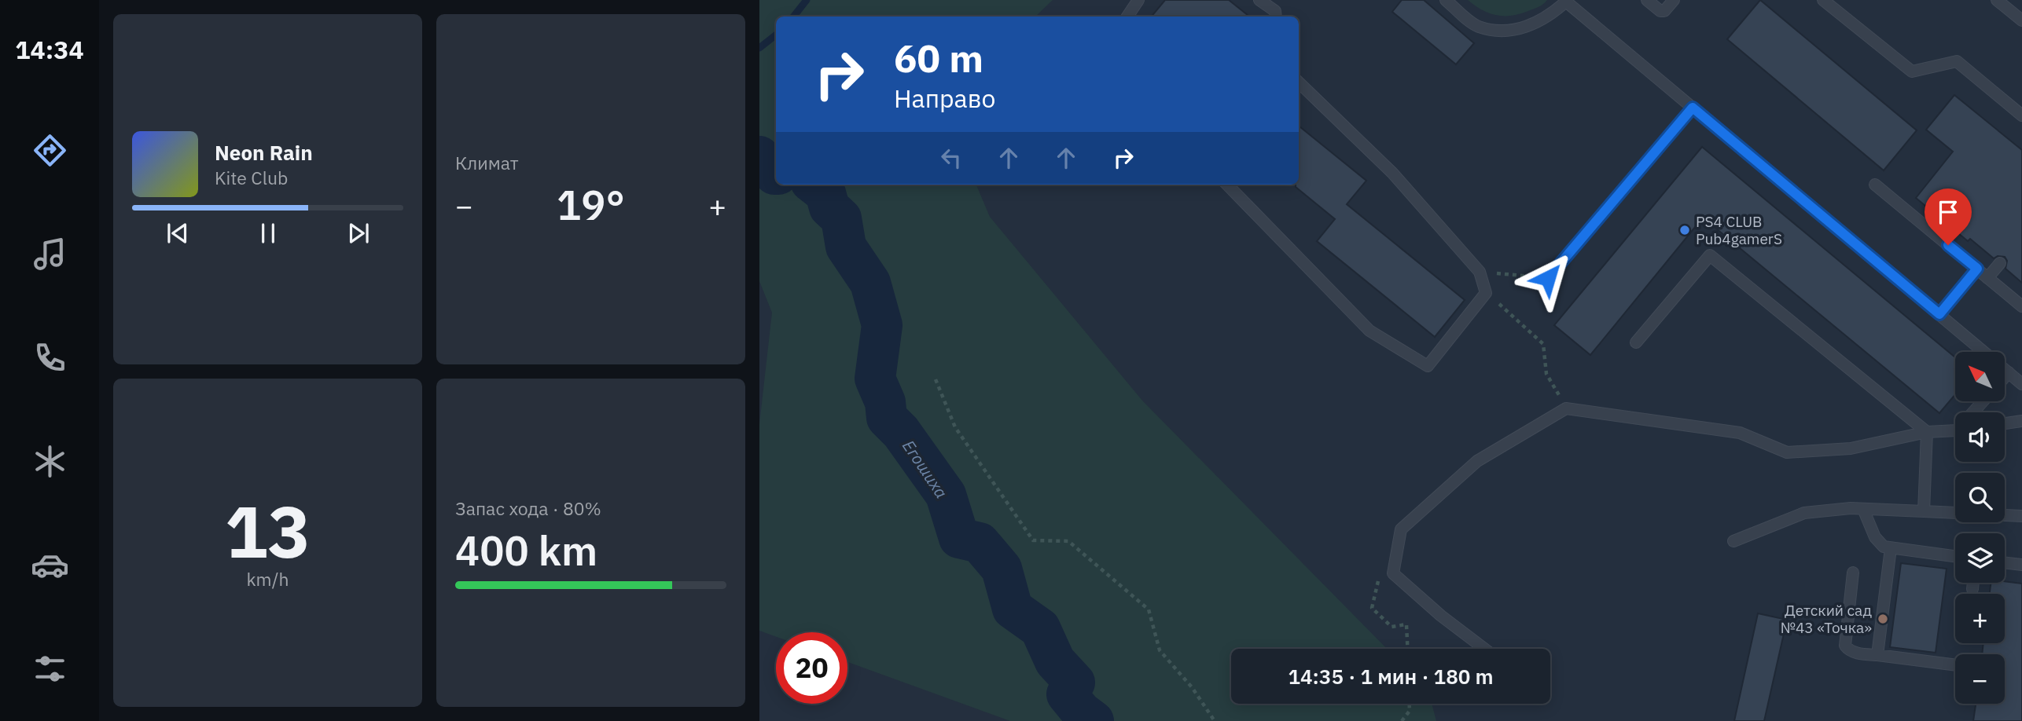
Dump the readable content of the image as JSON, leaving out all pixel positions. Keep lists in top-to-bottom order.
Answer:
{
  "water": ["Егошиха"],
  "places": ["PS4 CLUB Pub4gamerS", "Детский сад №43 «Точка»"],
  "north": "top left",
  "page": {
    "tabs": "14:34",
    "tile": [
      "Климат",
      ["13", "km/h"],
      ["Запас хода · 80%", "400 km"]
    ],
    "turn": ["60 m", "Направо"],
    "song": ["Neon Rain", "Kite Club"],
    "heat": ["−", "19°", "+"],
    "map_buttons": ["+", "−"],
    "limit": "20",
    "trip": "14:35 · 1 мин · 180 m"
  }
}
